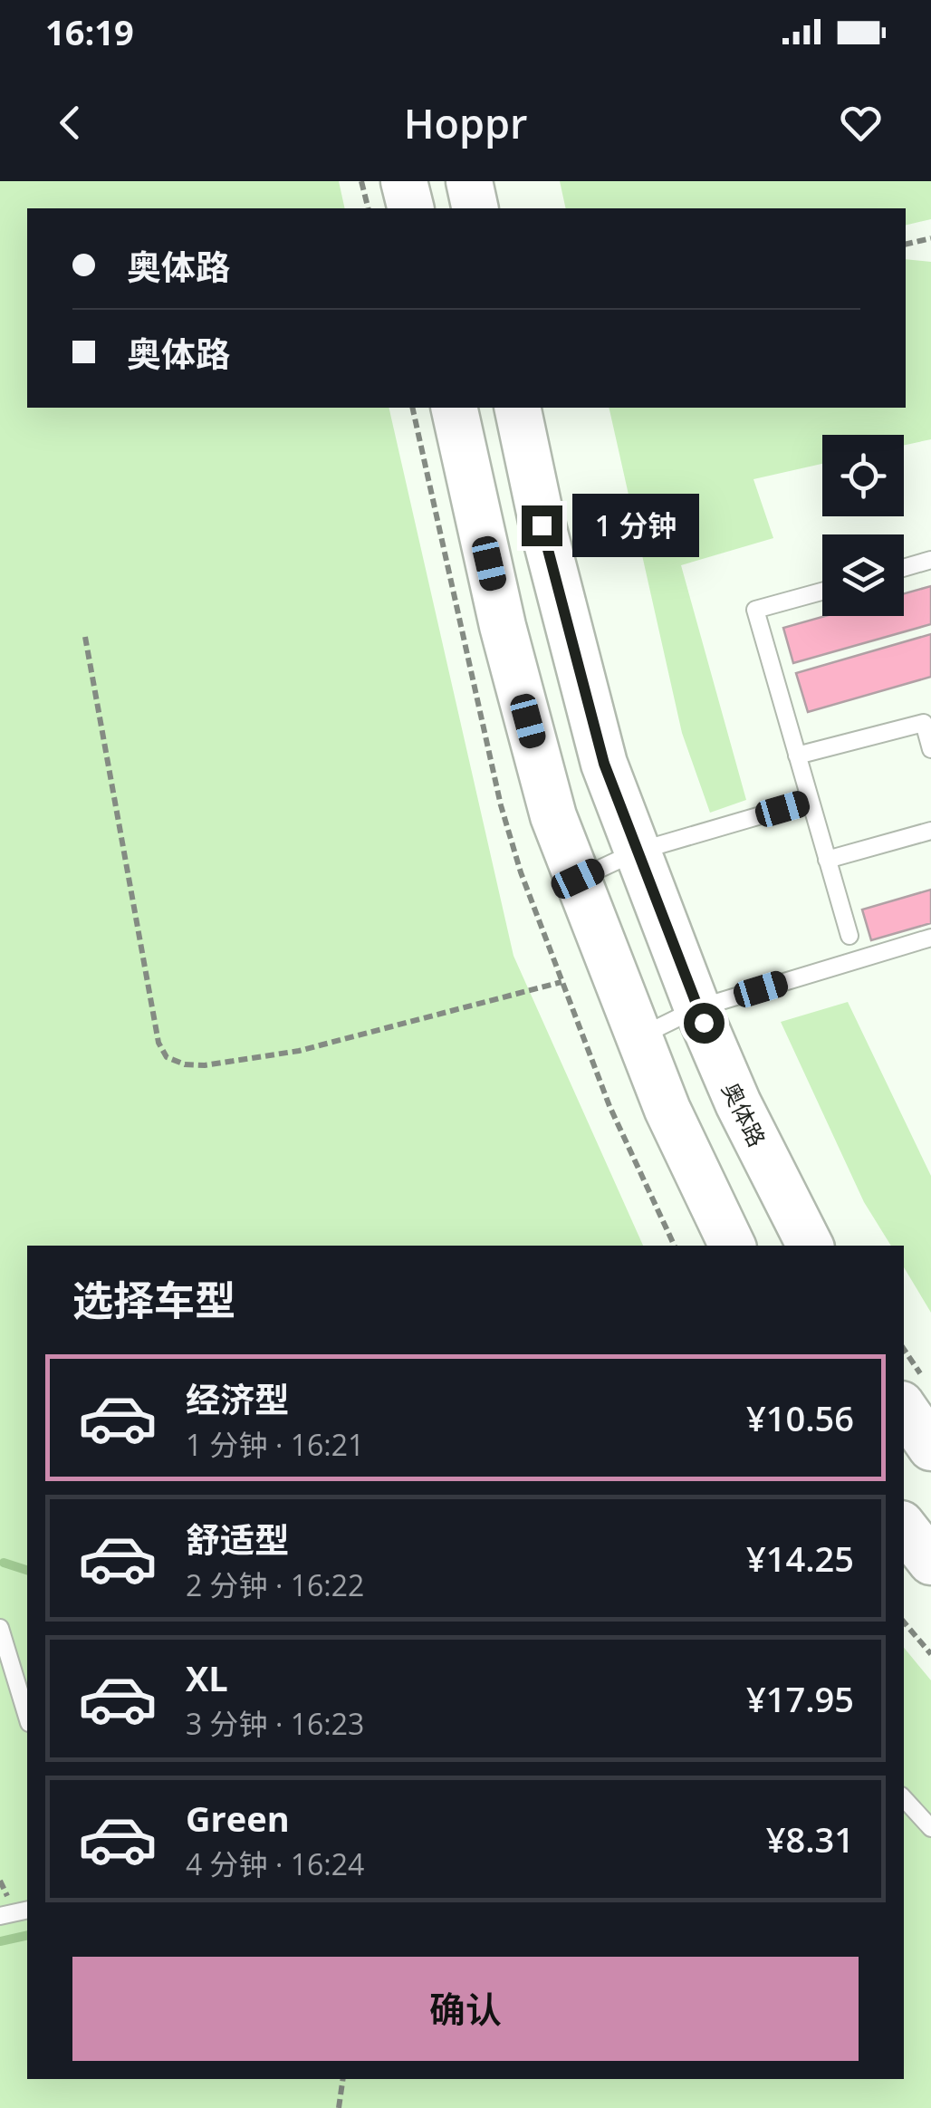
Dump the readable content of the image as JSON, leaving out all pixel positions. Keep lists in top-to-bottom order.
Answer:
{
  "streets": {
    "main road": ["奥体路"]
  },
  "page": {
    "status": "16:19",
    "header": "Hoppr",
    "banner": ["奥体路", "奥体路"],
    "bubble": "1 分钟",
    "heading": "选择车型",
    "list": [
      {
        "name": "经济型",
        "note": "1 分钟 · 16:21",
        "value": "¥10.56"
      },
      {
        "name": "舒适型",
        "note": "2 分钟 · 16:22",
        "value": "¥14.25"
      },
      {
        "name": "XL",
        "note": "3 分钟 · 16:23",
        "value": "¥17.95"
      },
      {
        "name": "Green",
        "note": "4 分钟 · 16:24",
        "value": "¥8.31"
      }
    ],
    "buttons": "确认"
  }
}
